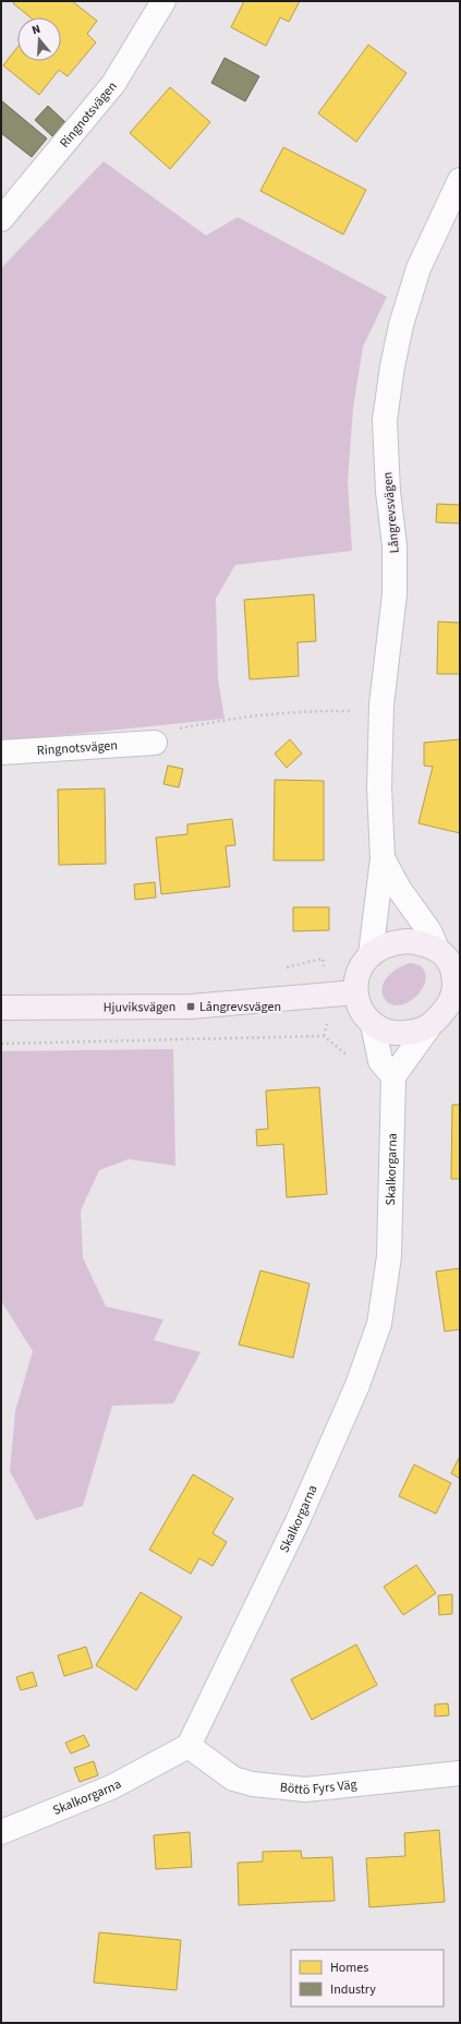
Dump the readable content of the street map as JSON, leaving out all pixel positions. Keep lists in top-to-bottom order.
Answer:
{
  "streets": {
    "main road": ["Hjuviksvägen"],
    "street": [
      "Ringnotsvägen",
      "Långrevsvägen",
      "Skalkorgarna",
      "Böttö Fyrs Väg"
    ]
  },
  "crossings": [
    ["Långrevsvägen", "Hjuviksvägen"],
    ["Skalkorgarna", "Böttö Fyrs Väg"]
  ],
  "places": {
    "transit": ["Långrevsvägen"]
  },
  "legend": ["Homes", "Industry"],
  "north": "top"
}
